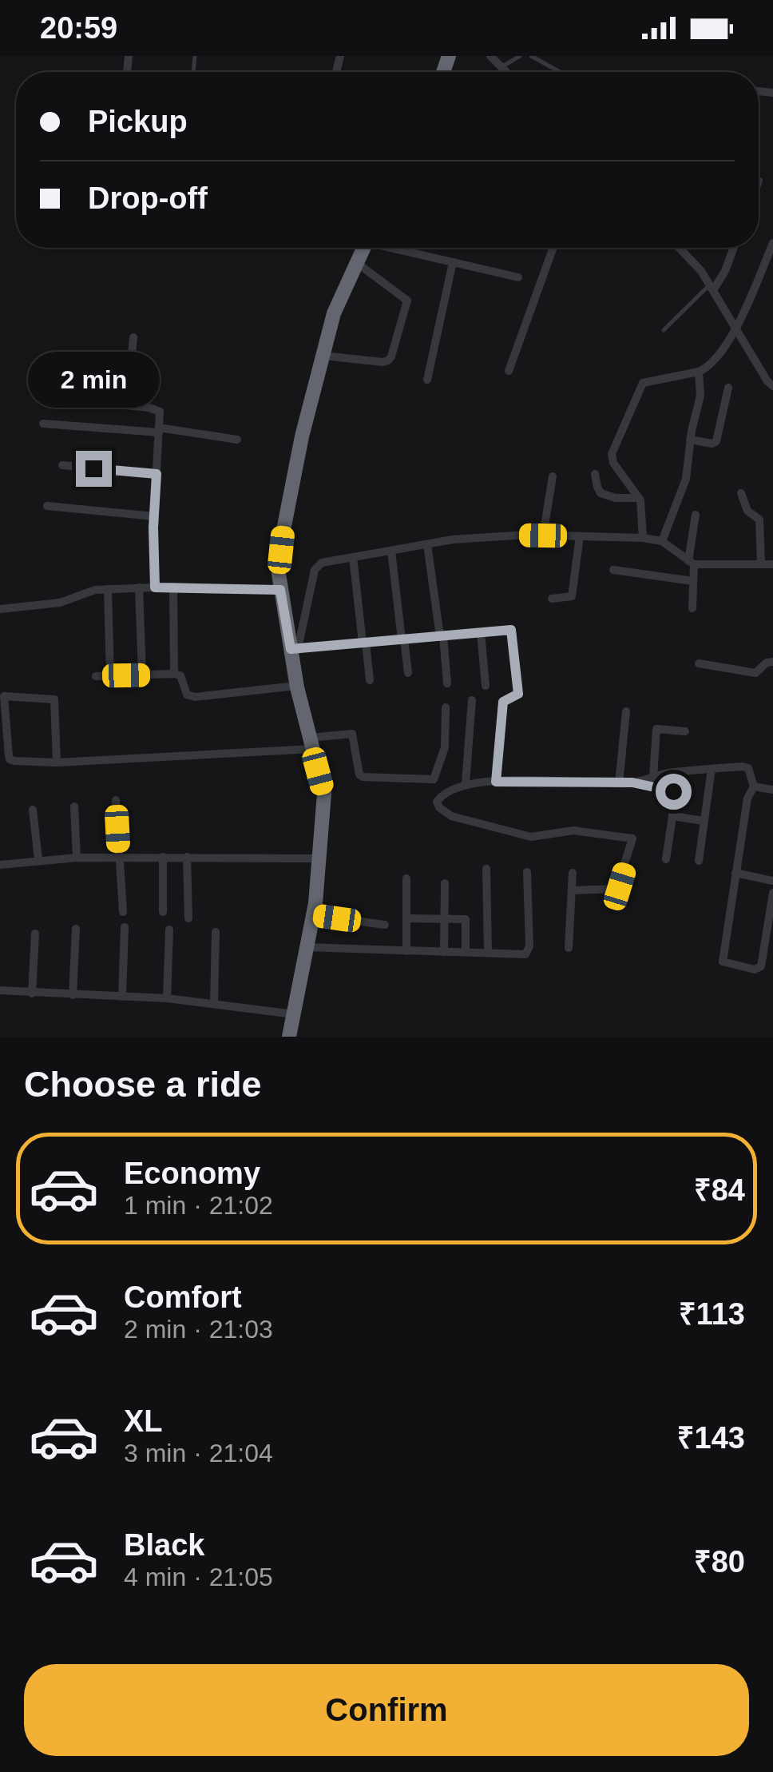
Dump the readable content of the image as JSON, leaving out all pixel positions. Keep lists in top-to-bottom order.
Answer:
{
  "page": {
    "status": "20:59",
    "banner": ["Pickup", "Drop-off"],
    "bubble": "2 min",
    "heading": "Choose a ride",
    "list": [
      {
        "name": "Economy",
        "note": "1 min · 21:02",
        "value": "₹84"
      },
      {
        "name": "Comfort",
        "note": "2 min · 21:03",
        "value": "₹113"
      },
      {
        "name": "XL",
        "note": "3 min · 21:04",
        "value": "₹143"
      },
      {
        "name": "Black",
        "note": "4 min · 21:05",
        "value": "₹80"
      }
    ],
    "buttons": "Confirm"
  }
}
